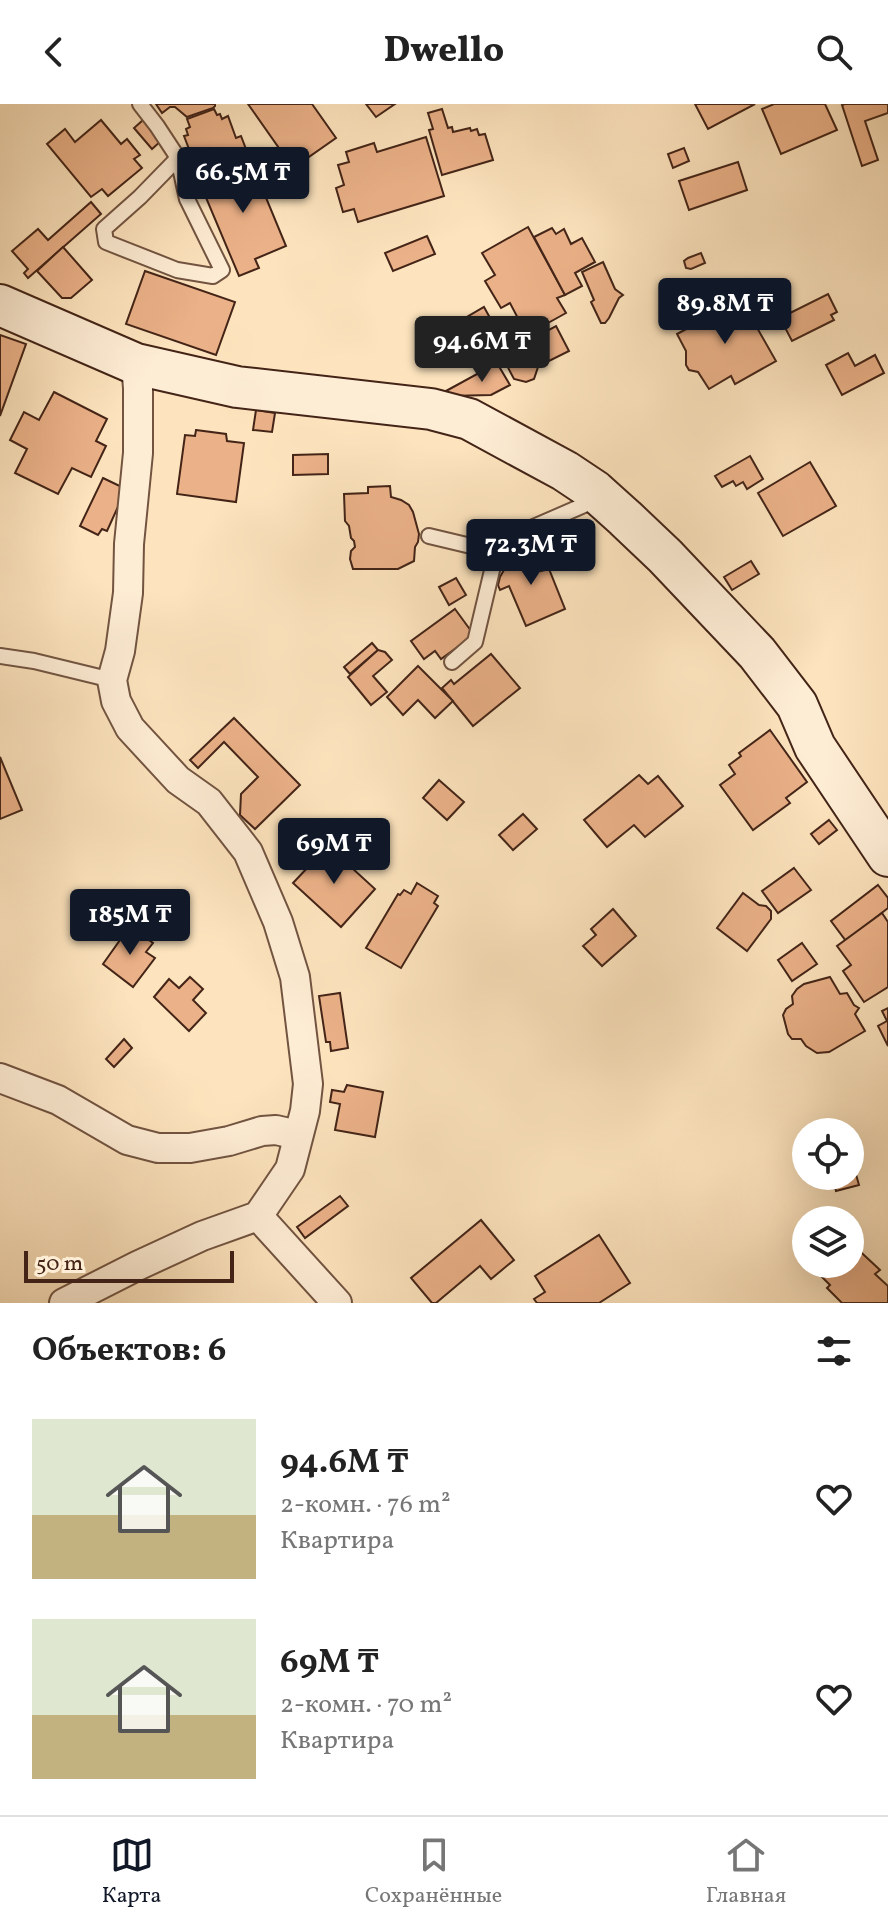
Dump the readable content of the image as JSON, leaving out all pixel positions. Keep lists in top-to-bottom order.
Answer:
{
  "scale_bar": "50 m",
  "page": {
    "header": "Dwello",
    "price": [
      "66.5M ₸",
      "89.8M ₸",
      "94.6M ₸",
      "72.3M ₸",
      "69M ₸",
      "185M ₸"
    ],
    "scale": "50 m",
    "heading": "Объектов: 6",
    "list": [
      {
        "name": "94.6M ₸",
        "note": "2-комн. · 76 m² · Квартира"
      },
      {
        "name": "69M ₸",
        "note": "2-комн. · 70 m² · Квартира"
      }
    ],
    "tabs": ["Карта", "Сохранённые", "Главная"]
  }
}
